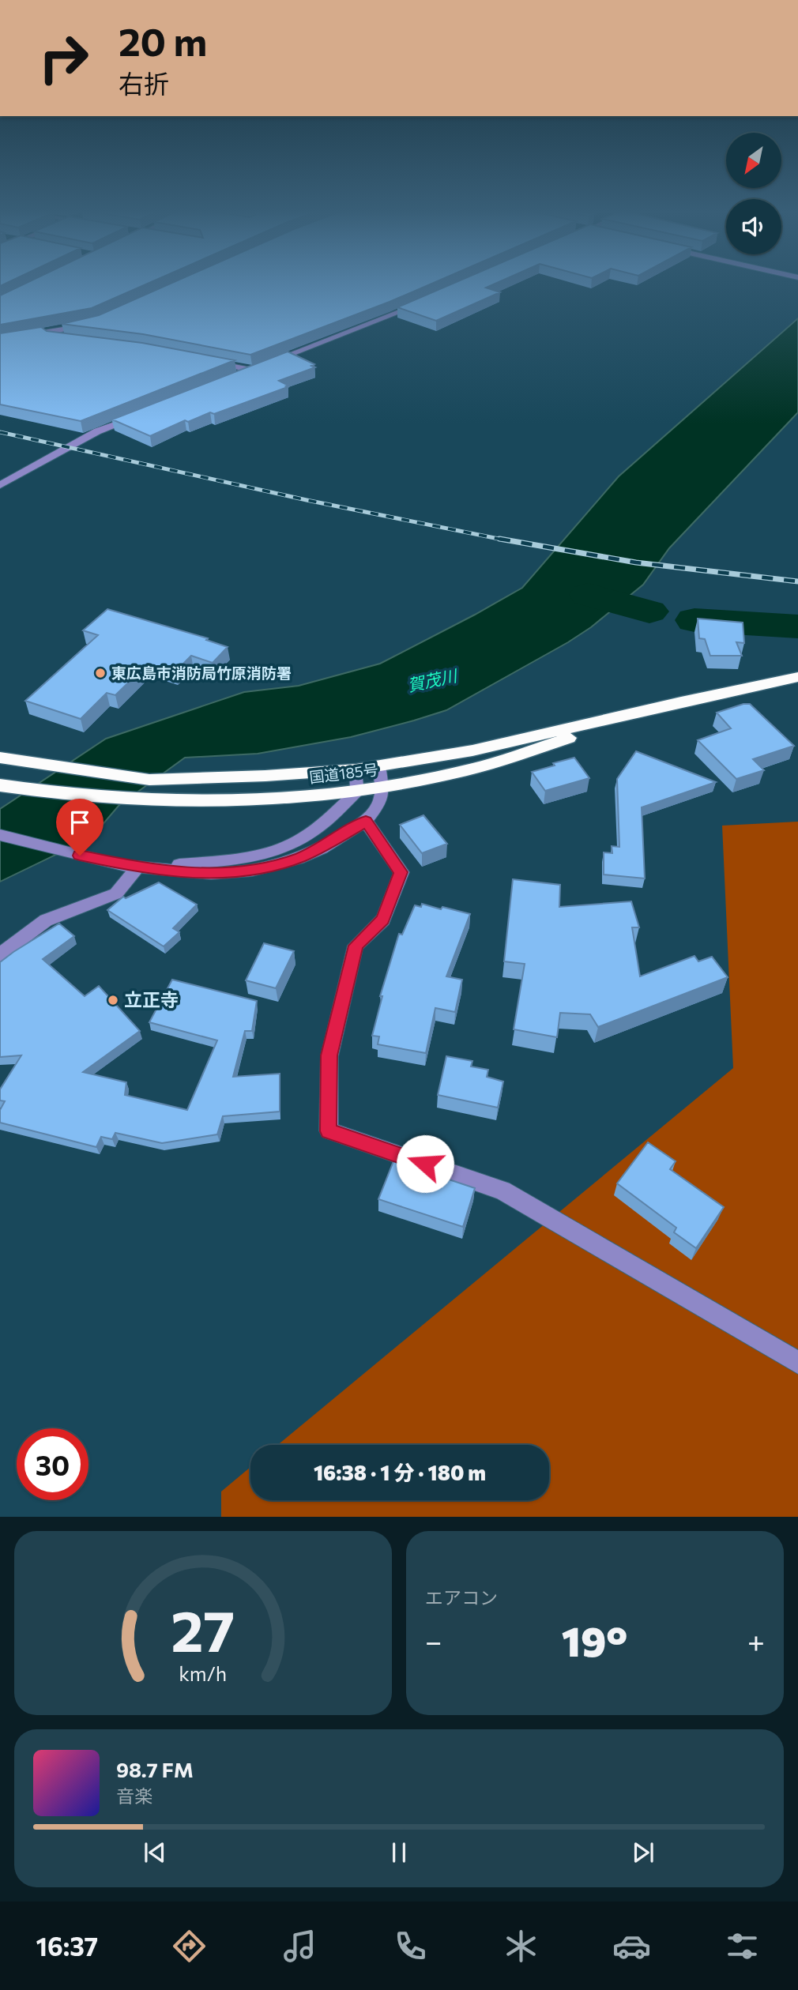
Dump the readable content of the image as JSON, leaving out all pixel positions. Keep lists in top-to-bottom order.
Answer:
{
  "streets": {
    "highway": ["国道185号"]
  },
  "water": ["賀茂川"],
  "places": ["東広島市消防局竹原消防署", "立正寺"],
  "north": "bottom left",
  "page": {
    "turn": ["20 m", "右折"],
    "limit": "30",
    "trip": "16:38 · 1 分 · 180 m",
    "tile": "エアコン",
    "heat": ["−", "19°", "+"],
    "song": ["98.7 FM", "音楽"],
    "tabs": "16:37",
    "gauge": ["27", "km/h"]
  }
}
